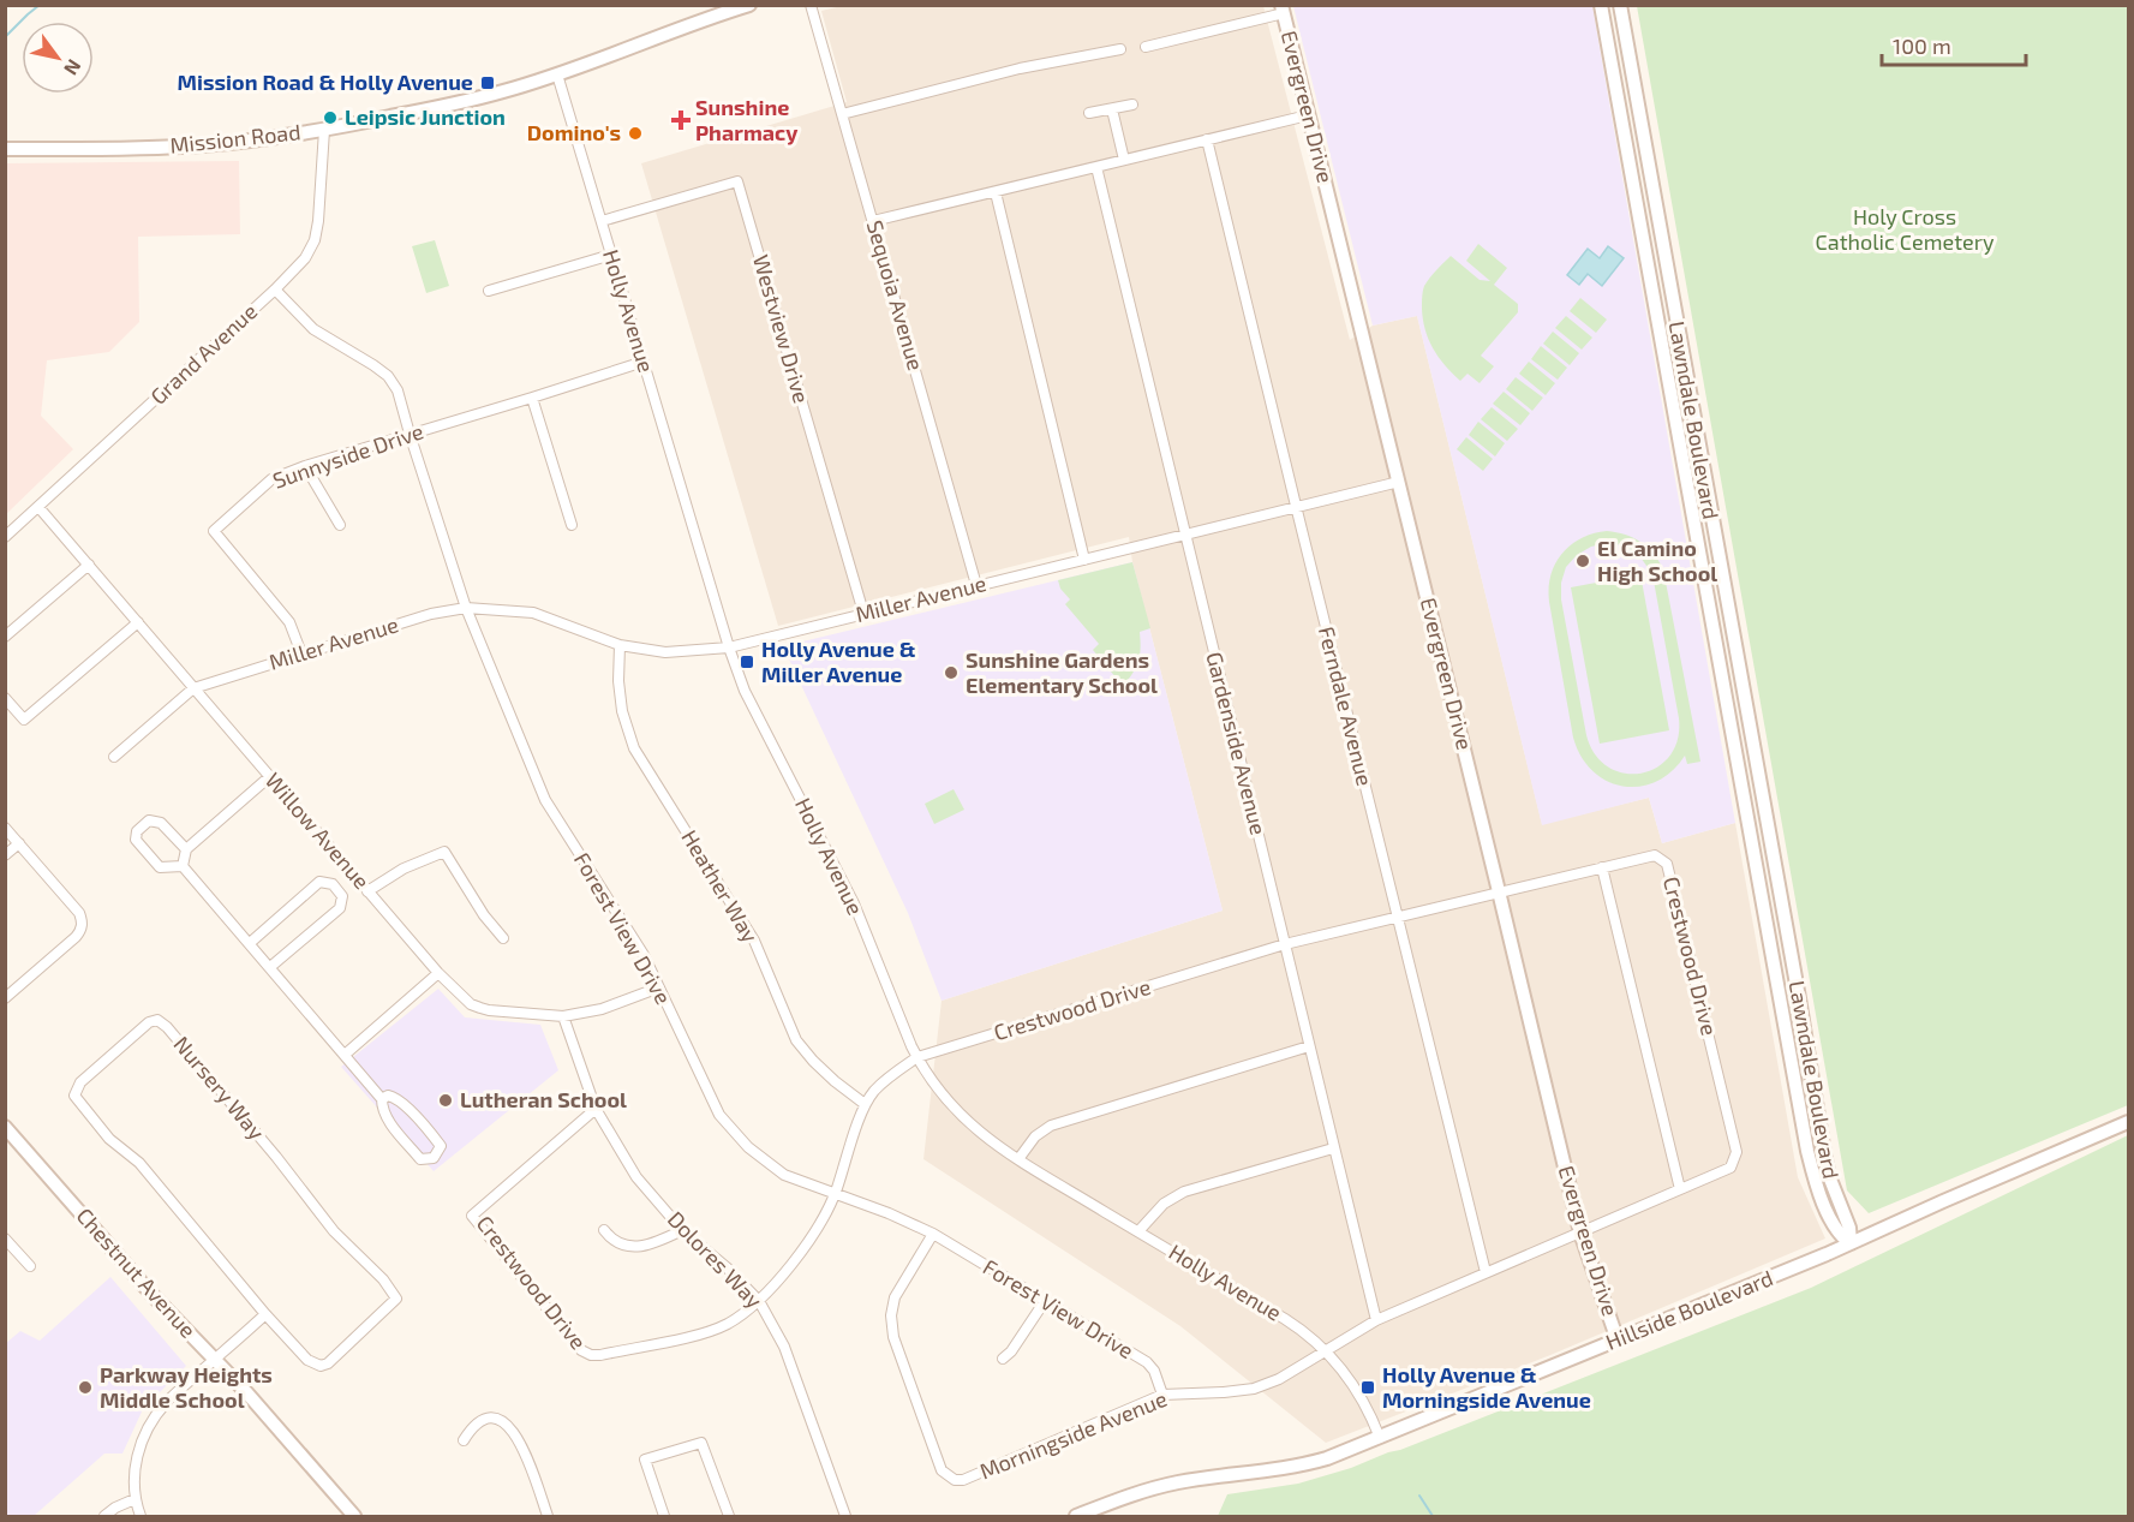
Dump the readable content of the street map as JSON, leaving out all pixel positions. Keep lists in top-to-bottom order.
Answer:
{
  "streets": {
    "street": [
      "Evergreen Drive",
      "Mission Road",
      "Sequoia Avenue",
      "Holly Avenue",
      "Westview Drive",
      "Grand Avenue",
      "Lawndale Boulevard",
      "Sunnyside Drive",
      "Miller Avenue",
      "Ferndale Avenue",
      "Gardenside Avenue",
      "Willow Avenue",
      "Heather Way",
      "Forest View Drive",
      "Crestwood Drive",
      "Nursery Way",
      "Dolores Way",
      "Chestnut Avenue",
      "Hillside Boulevard",
      "Morningside Avenue"
    ]
  },
  "crossings": [
    ["Evergreen Drive", "Miller Avenue"],
    ["Evergreen Drive", "Crestwood Drive"],
    ["Evergreen Drive", "Hillside Boulevard"],
    ["Evergreen Drive", "Morningside Avenue"],
    ["Mission Road", "Holly Avenue"],
    ["Mission Road", "Grand Avenue"],
    ["Sequoia Avenue", "Miller Avenue"],
    ["Holly Avenue", "Westview Drive"],
    ["Holly Avenue", "Sunnyside Drive"],
    ["Holly Avenue", "Miller Avenue"],
    ["Holly Avenue", "Crestwood Drive"],
    ["Holly Avenue", "Hillside Boulevard"],
    ["Holly Avenue", "Morningside Avenue"],
    ["Westview Drive", "Miller Avenue"],
    ["Grand Avenue", "Willow Avenue"],
    ["Grand Avenue", "Forest View Drive"],
    ["Lawndale Boulevard", "Hillside Boulevard"],
    ["Sunnyside Drive", "Miller Avenue"],
    ["Sunnyside Drive", "Forest View Drive"],
    ["Miller Avenue", "Ferndale Avenue"],
    ["Miller Avenue", "Gardenside Avenue"],
    ["Miller Avenue", "Willow Avenue"],
    ["Miller Avenue", "Heather Way"],
    ["Miller Avenue", "Forest View Drive"],
    ["Ferndale Avenue", "Crestwood Drive"],
    ["Ferndale Avenue", "Morningside Avenue"],
    ["Gardenside Avenue", "Crestwood Drive"],
    ["Gardenside Avenue", "Morningside Avenue"],
    ["Willow Avenue", "Forest View Drive"],
    ["Willow Avenue", "Dolores Way"],
    ["Heather Way", "Crestwood Drive"],
    ["Forest View Drive", "Crestwood Drive"],
    ["Forest View Drive", "Morningside Avenue"],
    ["Crestwood Drive", "Dolores Way"],
    ["Crestwood Drive", "Morningside Avenue"]
  ],
  "parks": ["Holy Cross Catholic Cemetery"],
  "places": {
    "transit": ["Mission Road & Holly Avenue", "Holly Avenue & Miller Avenue", "Holly Avenue & Morningside Avenue"],
    "other": [
      "Leipsic Junction",
      "Domino's",
      "El Camino High School",
      "Sunshine Gardens Elementary School",
      "Lutheran School",
      "Parkway Heights Middle School"
    ],
    "health": ["Sunshine Pharmacy"]
  },
  "scale_bar": "100 m",
  "north": "bottom right"
}
